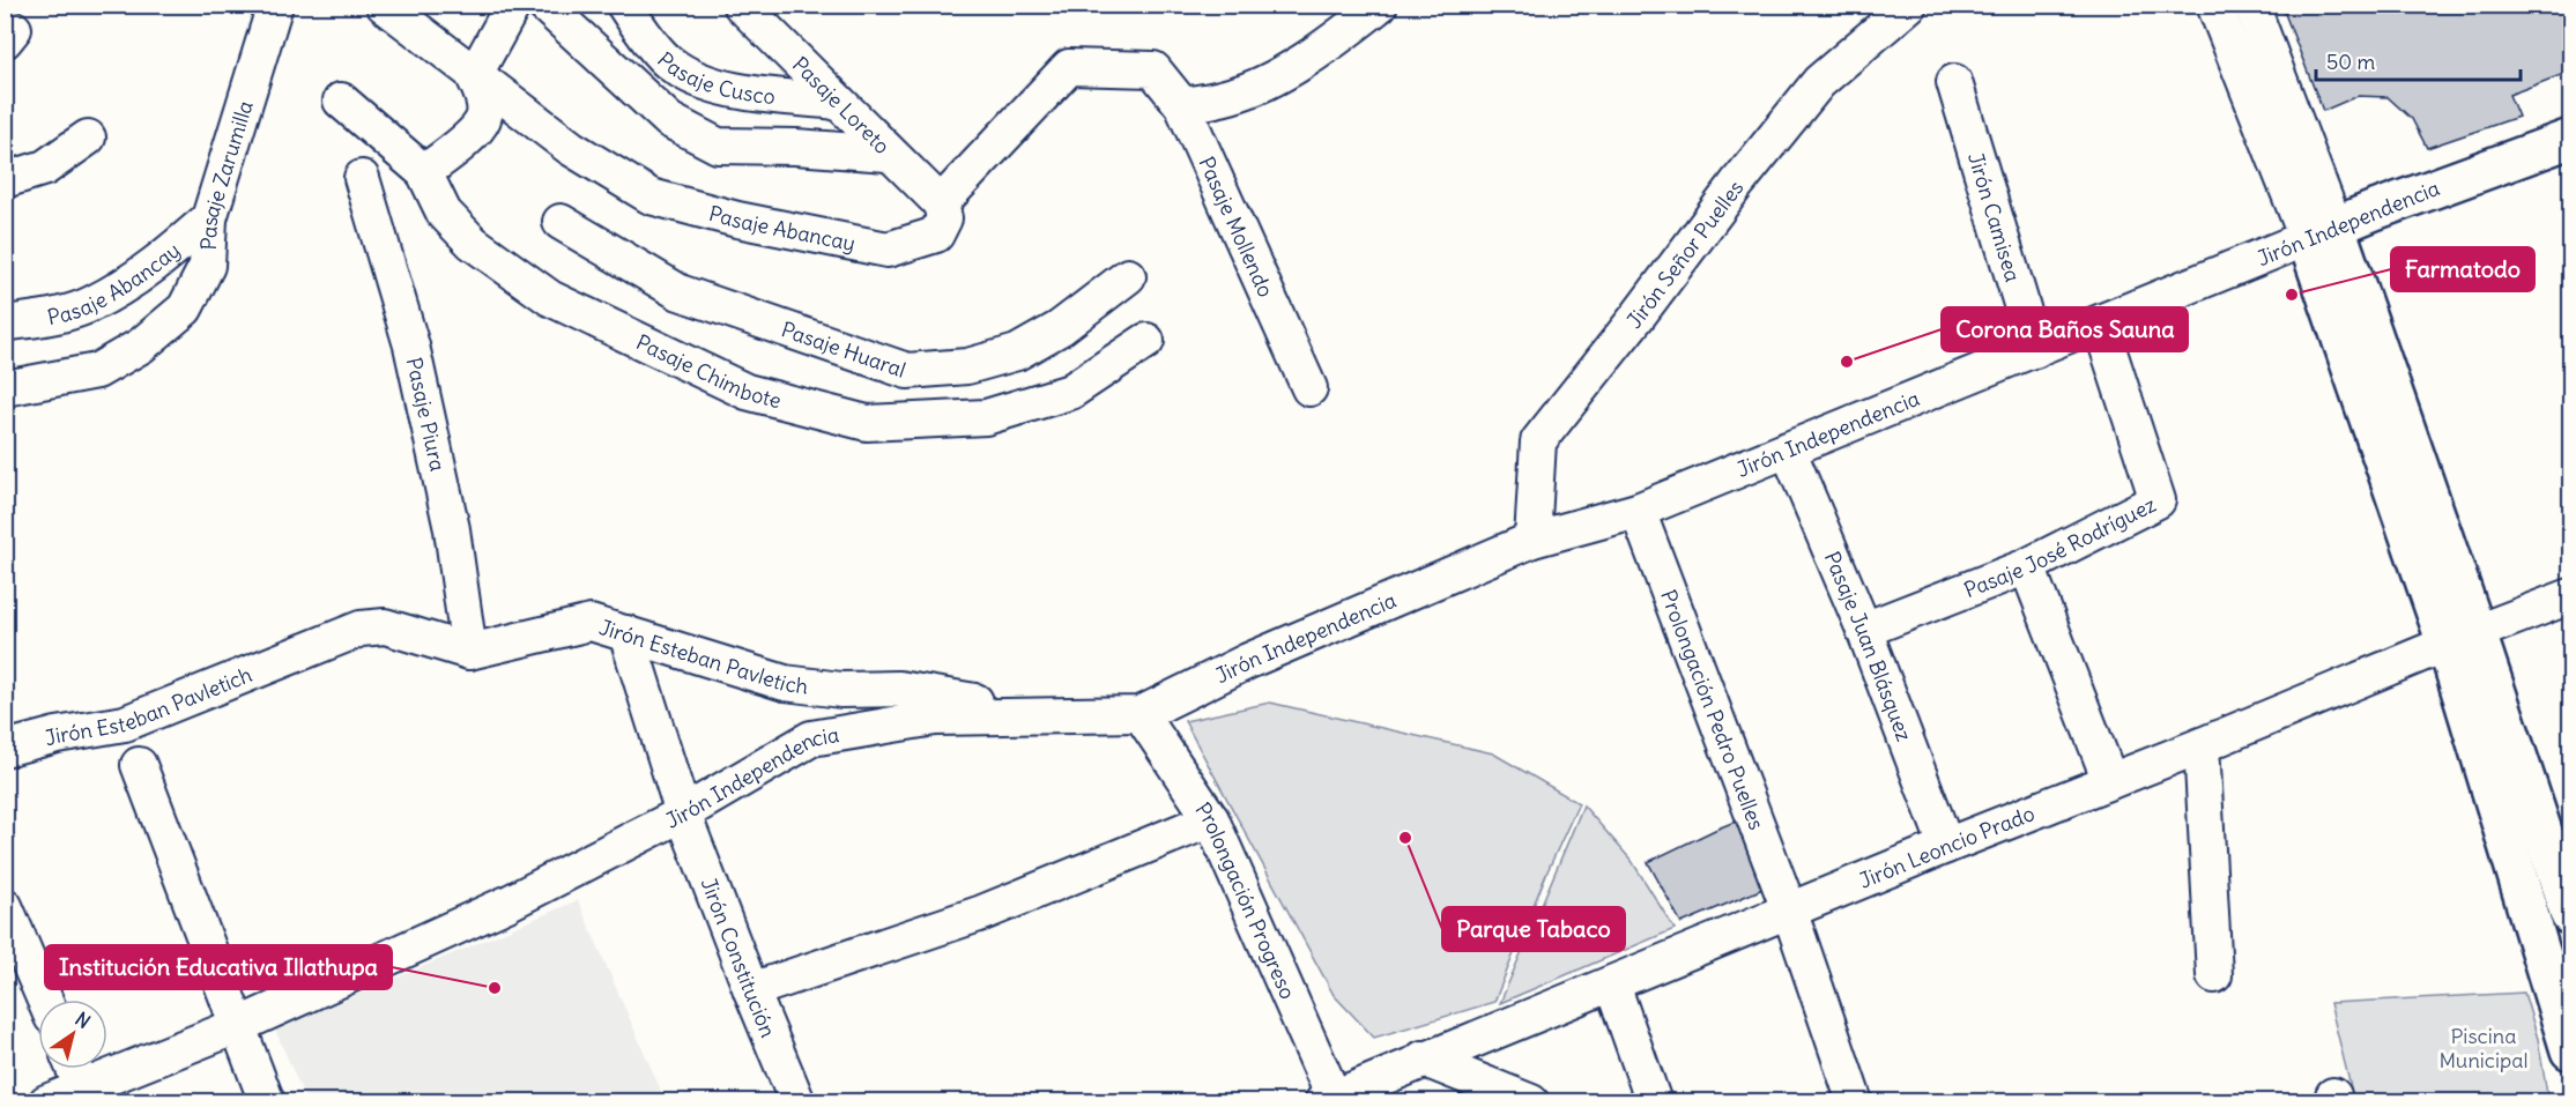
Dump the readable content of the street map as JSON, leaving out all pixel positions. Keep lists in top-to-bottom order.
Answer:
{
  "streets": {
    "main road": ["Jirón Independencia"],
    "street": [
      "Pasaje Cusco",
      "Pasaje Loreto",
      "Pasaje Zarumilla",
      "Jirón Camisea",
      "Pasaje Mollendo",
      "Pasaje Abancay",
      "Jirón Señor Puelles",
      "Pasaje Huaral",
      "Pasaje Chimbote",
      "Pasaje Piura",
      "Pasaje José Rodríguez",
      "Pasaje Juan Blásquez",
      "Jirón Esteban Pavletich",
      "Prolongación Pedro Puelles",
      "Jirón Leoncio Prado",
      "Prolongación Progreso",
      "Jirón Constitución"
    ]
  },
  "crossings": [
    ["Pasaje Cusco", "Pasaje Loreto"],
    ["Pasaje Loreto", "Pasaje Mollendo"],
    ["Pasaje Loreto", "Pasaje Abancay"],
    ["Pasaje Zarumilla", "Pasaje Abancay"],
    ["Jirón Camisea", "Jirón Independencia"],
    ["Jirón Independencia", "Jirón Señor Puelles"],
    ["Jirón Independencia", "Pasaje José Rodríguez"],
    ["Jirón Independencia", "Pasaje Juan Blásquez"],
    ["Jirón Independencia", "Jirón Esteban Pavletich"],
    ["Jirón Independencia", "Prolongación Pedro Puelles"],
    ["Jirón Independencia", "Prolongación Progreso"],
    ["Jirón Independencia", "Jirón Constitución"],
    ["Pasaje Mollendo", "Pasaje Abancay"],
    ["Pasaje Piura", "Jirón Esteban Pavletich"],
    ["Pasaje José Rodríguez", "Pasaje Juan Blásquez"],
    ["Pasaje Juan Blásquez", "Jirón Leoncio Prado"],
    ["Jirón Esteban Pavletich", "Jirón Constitución"],
    ["Prolongación Pedro Puelles", "Jirón Leoncio Prado"],
    ["Jirón Leoncio Prado", "Prolongación Progreso"]
  ],
  "parks": ["Piscina Municipal"],
  "places": [
    "Farmatodo",
    "Corona Baños Sauna",
    "Parque Tabaco",
    "Institución Educativa Illathupa"
  ],
  "scale_bar": "50 m",
  "north": "top right"
}
